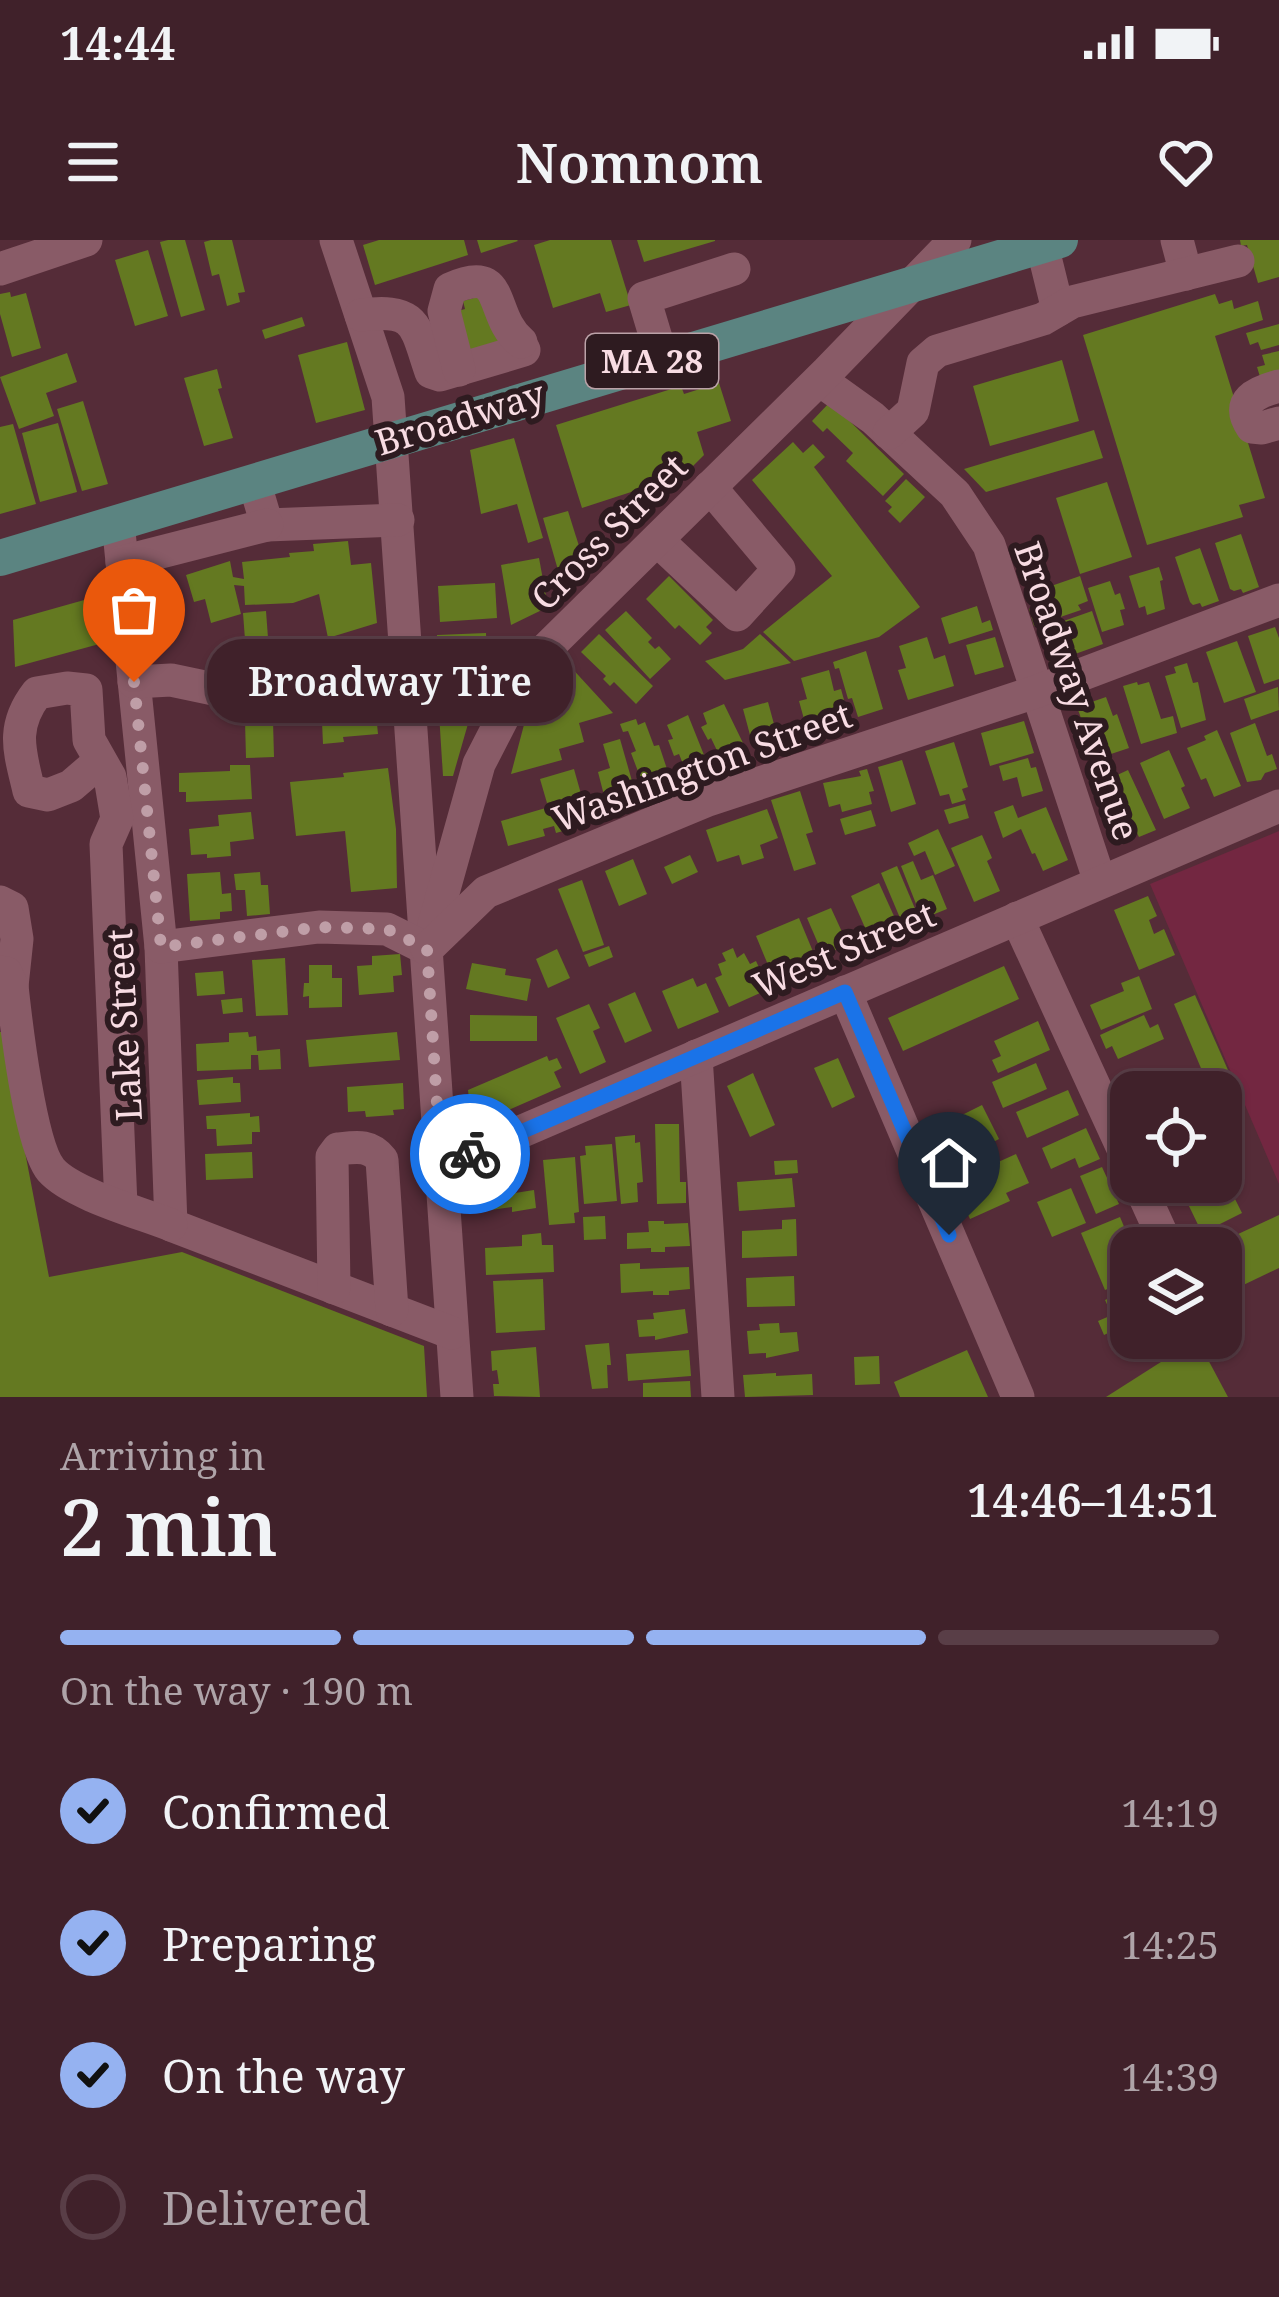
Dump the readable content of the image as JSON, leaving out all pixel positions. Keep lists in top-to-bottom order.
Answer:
{
  "streets": {
    "main road": ["MA 28", "Broadway"],
    "street": [
      "Cross Street",
      "Broadway Avenue",
      "Washington Street",
      "West Street",
      "Lake Street"
    ]
  },
  "crossings": [
    ["Broadway", "Cross Street"],
    ["Broadway", "Lake Street"],
    ["Cross Street", "Broadway Avenue"],
    ["Cross Street", "Washington Street"],
    ["Broadway Avenue", "Washington Street"],
    ["Broadway Avenue", "West Street"]
  ],
  "places": ["Broadway Tire"],
  "page": {
    "status": "14:44",
    "header": "Nomnom",
    "bubble": "Broadway Tire",
    "heading": ["2 min", "Arriving in", "14:46–14:51"],
    "bar": "On the way · 190 m",
    "list": [
      ["Confirmed", "14:19"],
      ["Preparing", "14:25"],
      ["On the way", "14:39"],
      "Delivered"
    ]
  }
}
